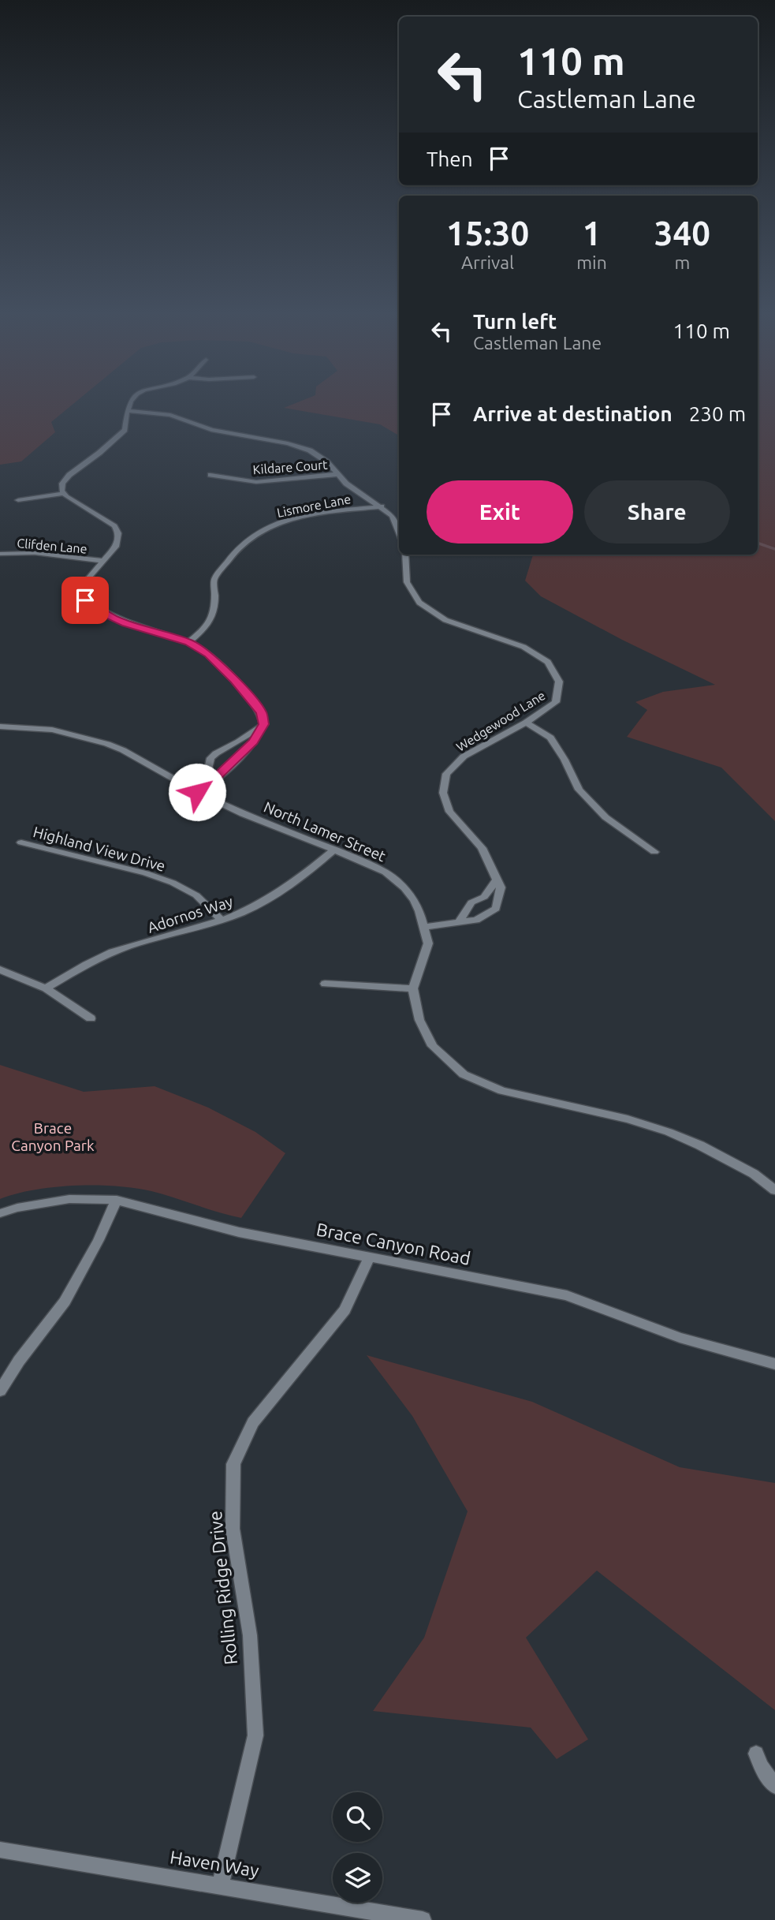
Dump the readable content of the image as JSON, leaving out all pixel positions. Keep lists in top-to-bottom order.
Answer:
{
  "streets": {
    "street": [
      "Kildare Court",
      "Lismore Lane",
      "Clifden Lane",
      "Wedgewood Lane",
      "North Lamer Street",
      "Highland View Drive",
      "Adornos Way",
      "Brace Canyon Road",
      "Rolling Ridge Drive",
      "Haven Way"
    ]
  },
  "crossings": [
    ["Wedgewood Lane", "North Lamer Street"],
    ["North Lamer Street", "Adornos Way"],
    ["Highland View Drive", "Adornos Way"],
    ["Brace Canyon Road", "Rolling Ridge Drive"],
    ["Rolling Ridge Drive", "Haven Way"]
  ],
  "parks": ["Brace Canyon Park"],
  "page": {
    "turn": ["110 m", "Castleman Lane"],
    "then": "Then",
    "eta": [
      "15:30",
      "Arrival",
      "1",
      "min",
      "340",
      "m"
    ],
    "list": [
      {
        "name": "Turn left",
        "note": "Castleman Lane",
        "value": "110 m"
      },
      {
        "name": "Arrive at destination",
        "value": "230 m"
      }
    ],
    "buttons": ["Exit", "Share"]
  }
}
